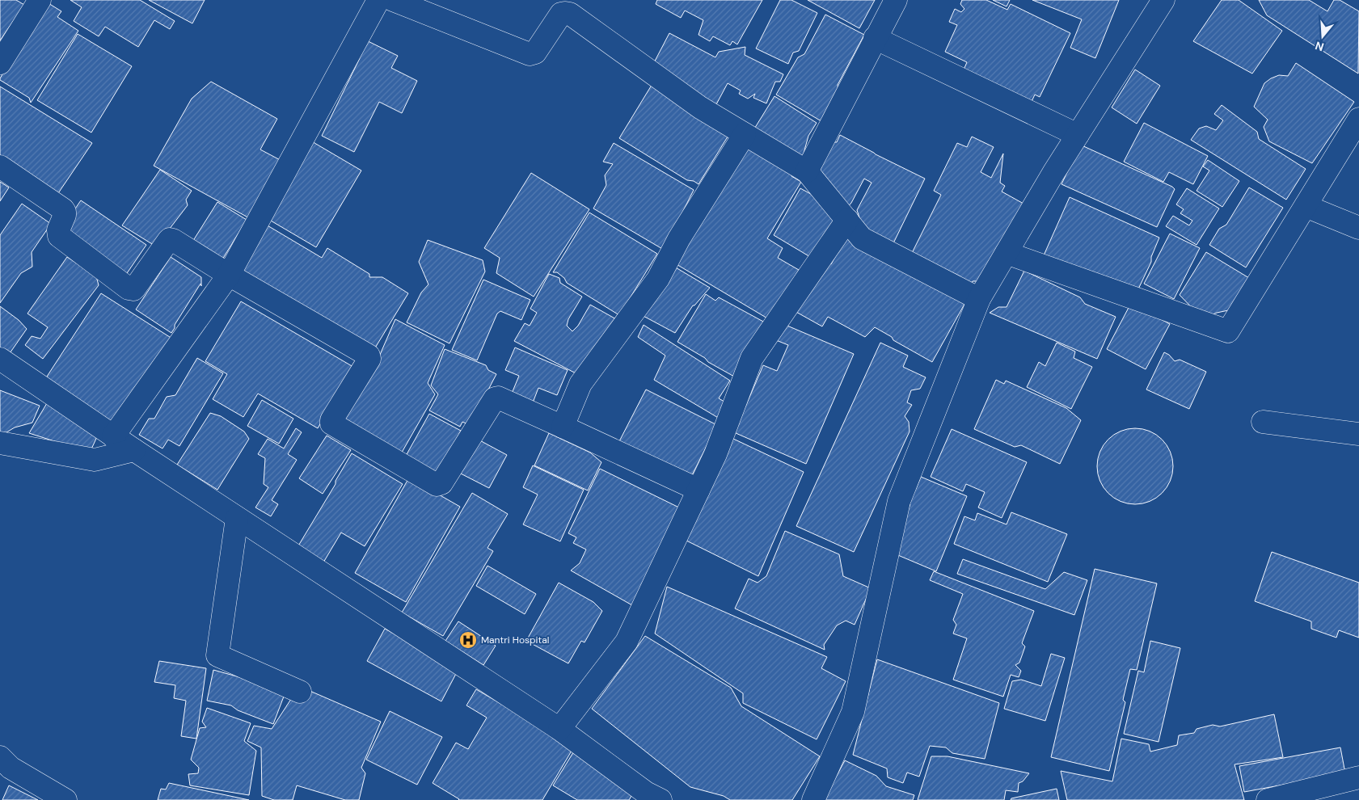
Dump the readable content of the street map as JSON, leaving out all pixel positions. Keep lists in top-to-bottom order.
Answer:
{
  "places": {
    "hospital": ["Mantri Hospital"]
  },
  "north": "bottom"
}
